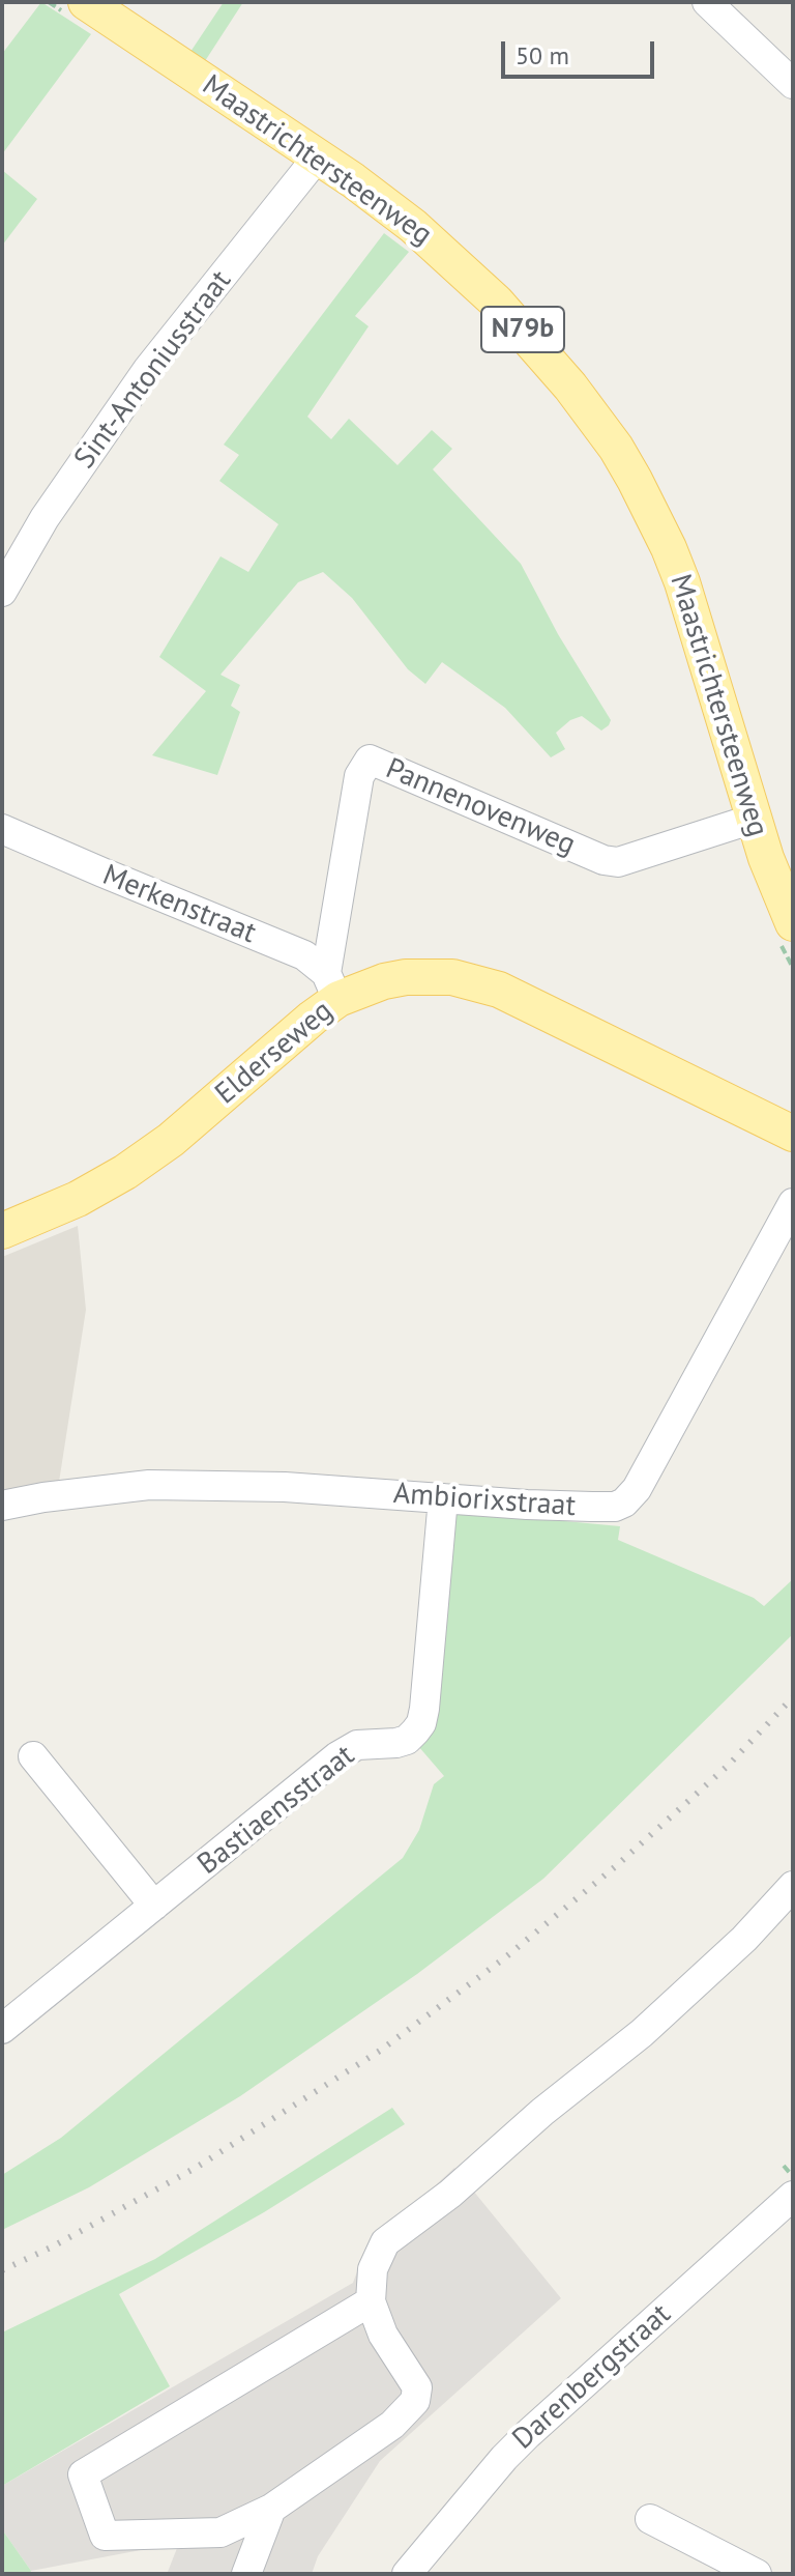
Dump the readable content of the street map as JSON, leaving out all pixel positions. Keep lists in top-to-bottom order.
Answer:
{
  "streets": {
    "main road": ["Maastrichtersteenweg", "N79b", "Elderseweg"],
    "street": [
      "Sint-Antoniusstraat",
      "Pannenovenweg",
      "Merkenstraat",
      "Ambiorixstraat",
      "Bastiaensstraat",
      "Darenbergstraat"
    ]
  },
  "crossings": [
    ["Maastrichtersteenweg", "Sint-Antoniusstraat"],
    ["Maastrichtersteenweg", "Pannenovenweg"],
    ["Pannenovenweg", "Merkenstraat"],
    ["Pannenovenweg", "Elderseweg"],
    ["Merkenstraat", "Elderseweg"],
    ["Ambiorixstraat", "Bastiaensstraat"]
  ],
  "scale_bar": "50 m"
}
